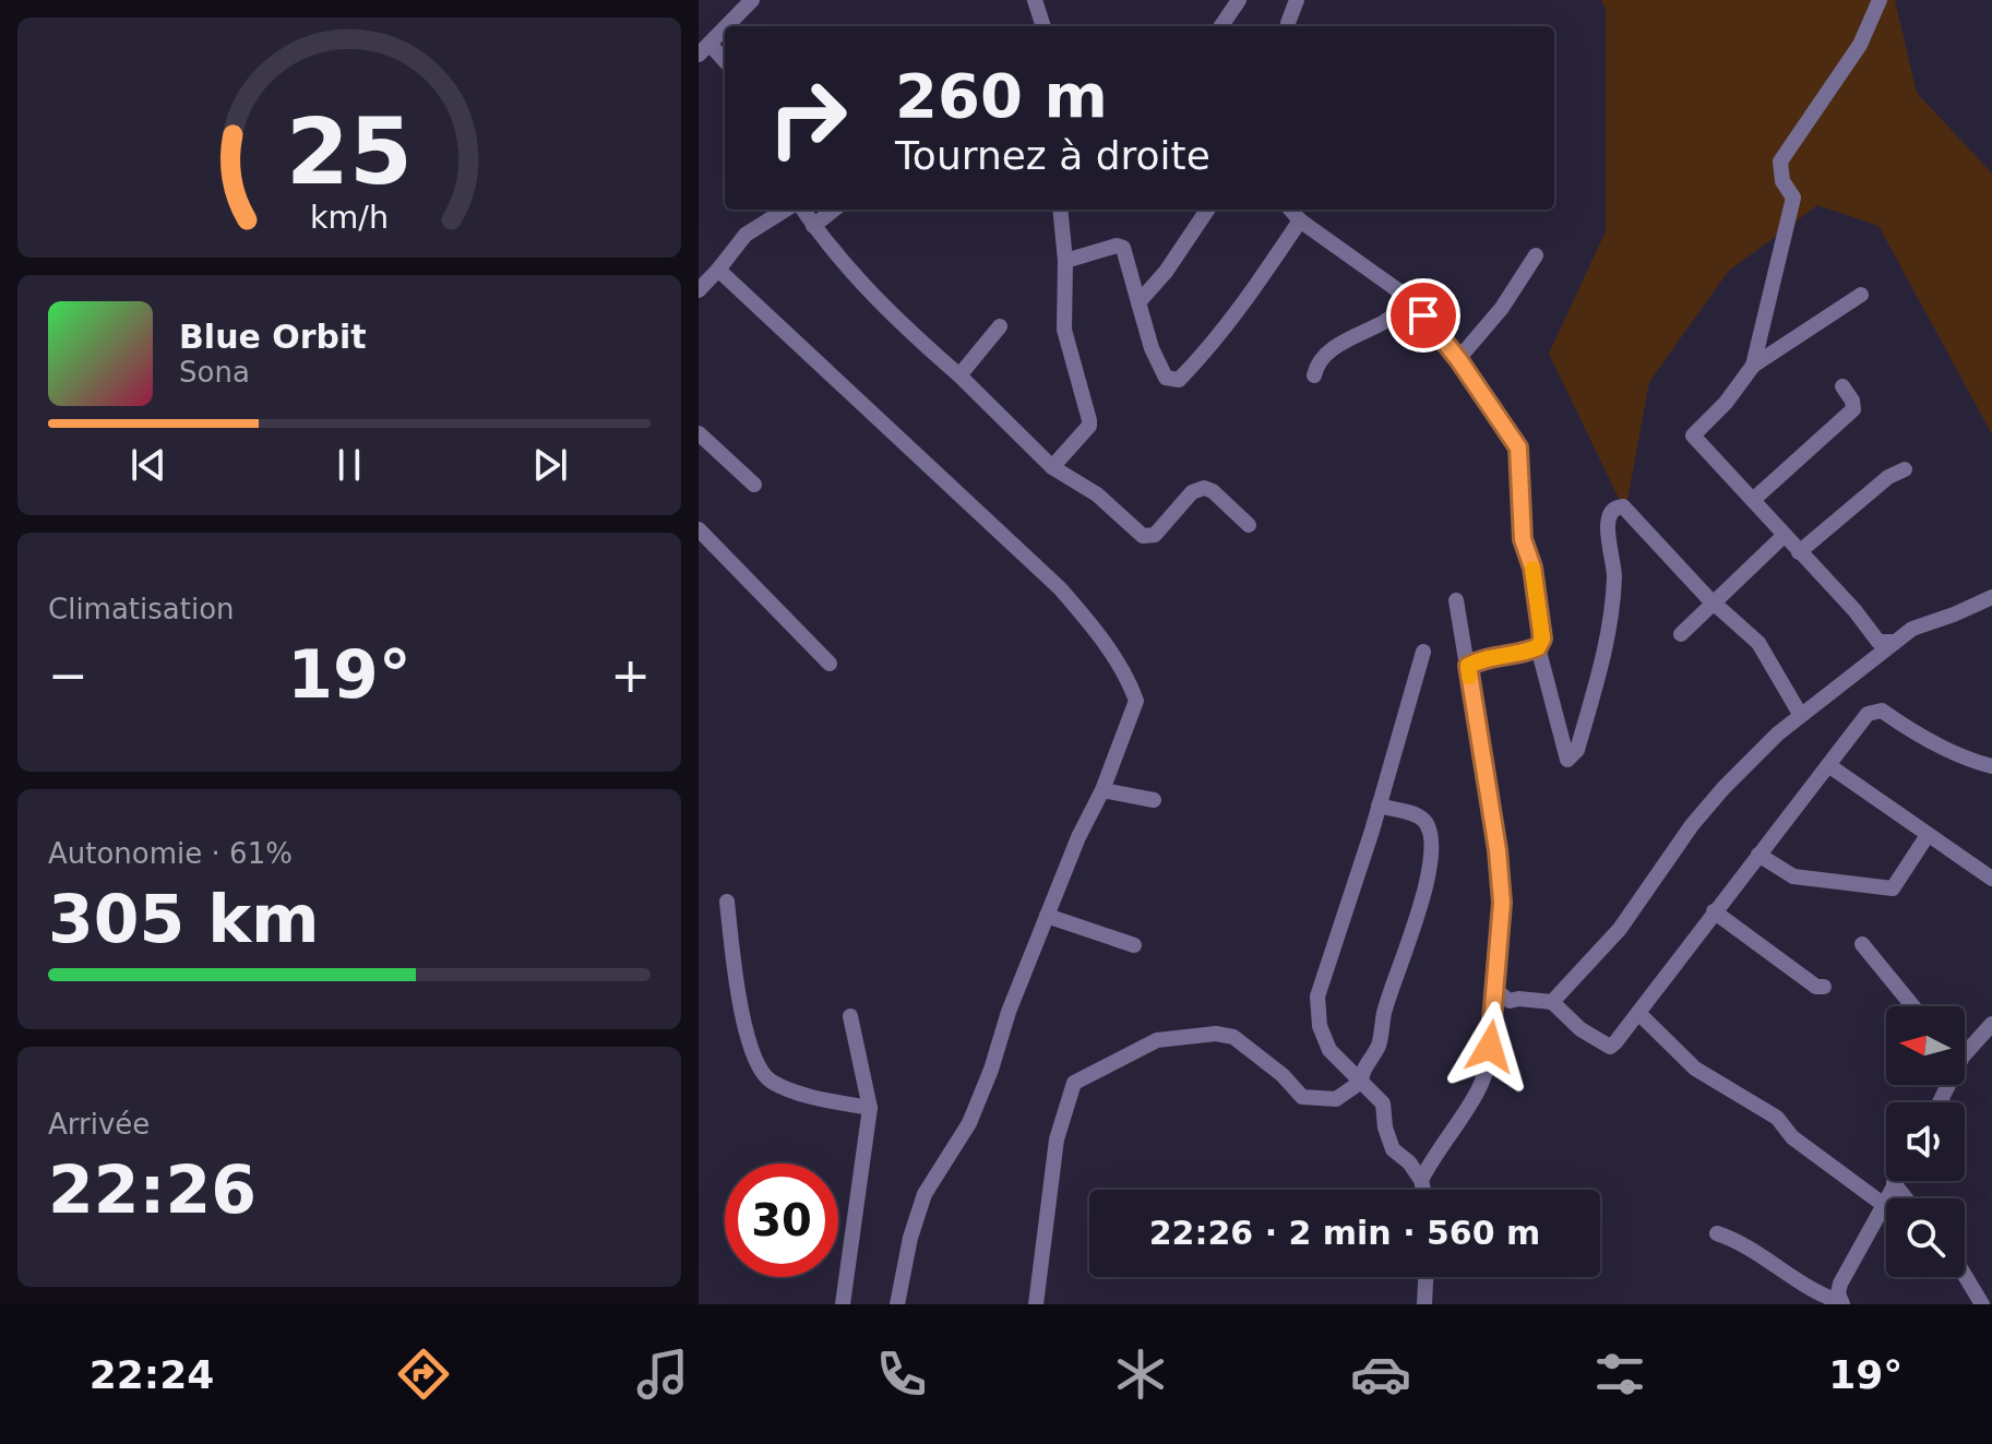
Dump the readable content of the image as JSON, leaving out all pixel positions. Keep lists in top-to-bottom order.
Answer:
{
  "north": "left",
  "page": {
    "turn": ["260 m", "Tournez à droite"],
    "song": ["Blue Orbit", "Sona"],
    "tile": [
      "Climatisation",
      ["Autonomie · 61%", "305 km"],
      ["Arrivée", "22:26"]
    ],
    "heat": ["−", "19°", "+"],
    "limit": "30",
    "trip": "22:26 · 2 min · 560 m",
    "tabs": ["22:24", "19°"],
    "gauge": ["25", "km/h"]
  }
}
